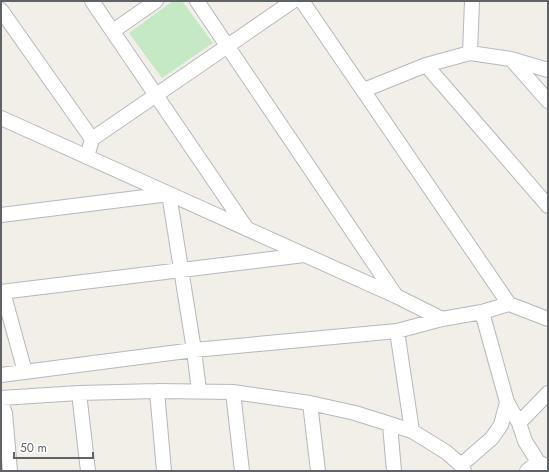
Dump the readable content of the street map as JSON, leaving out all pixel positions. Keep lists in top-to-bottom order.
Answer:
{
  "scale_bar": "50 m"
}
